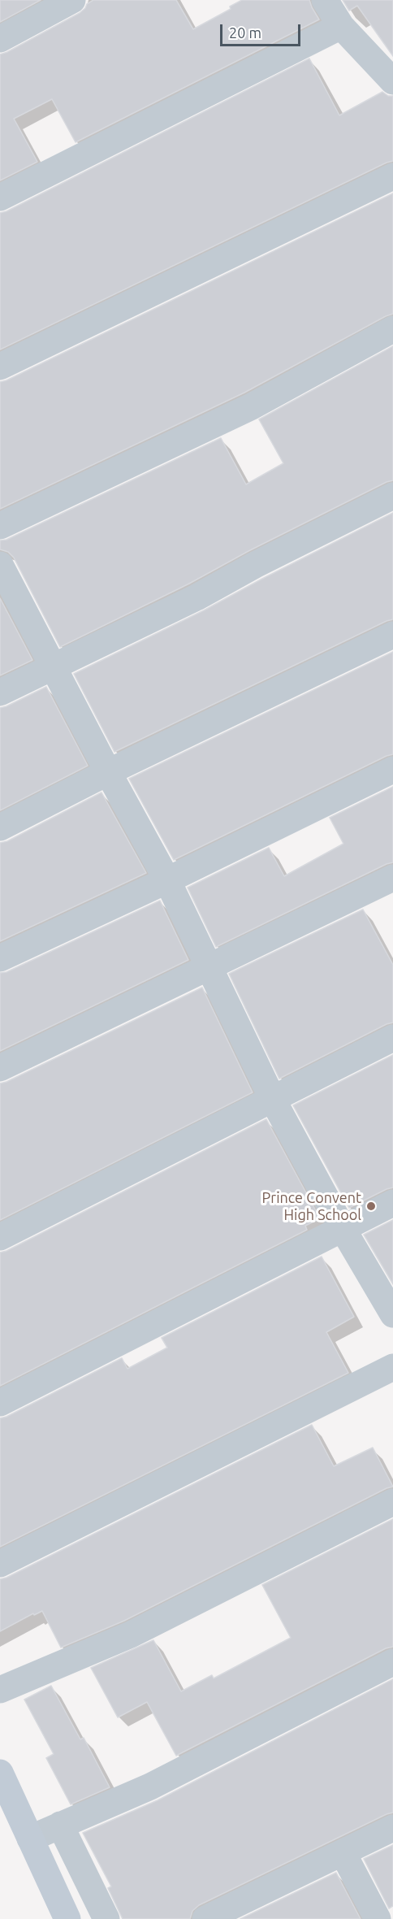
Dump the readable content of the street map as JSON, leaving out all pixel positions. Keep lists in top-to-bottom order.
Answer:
{
  "places": ["Prince Convent High School"],
  "scale_bar": "20 m"
}
